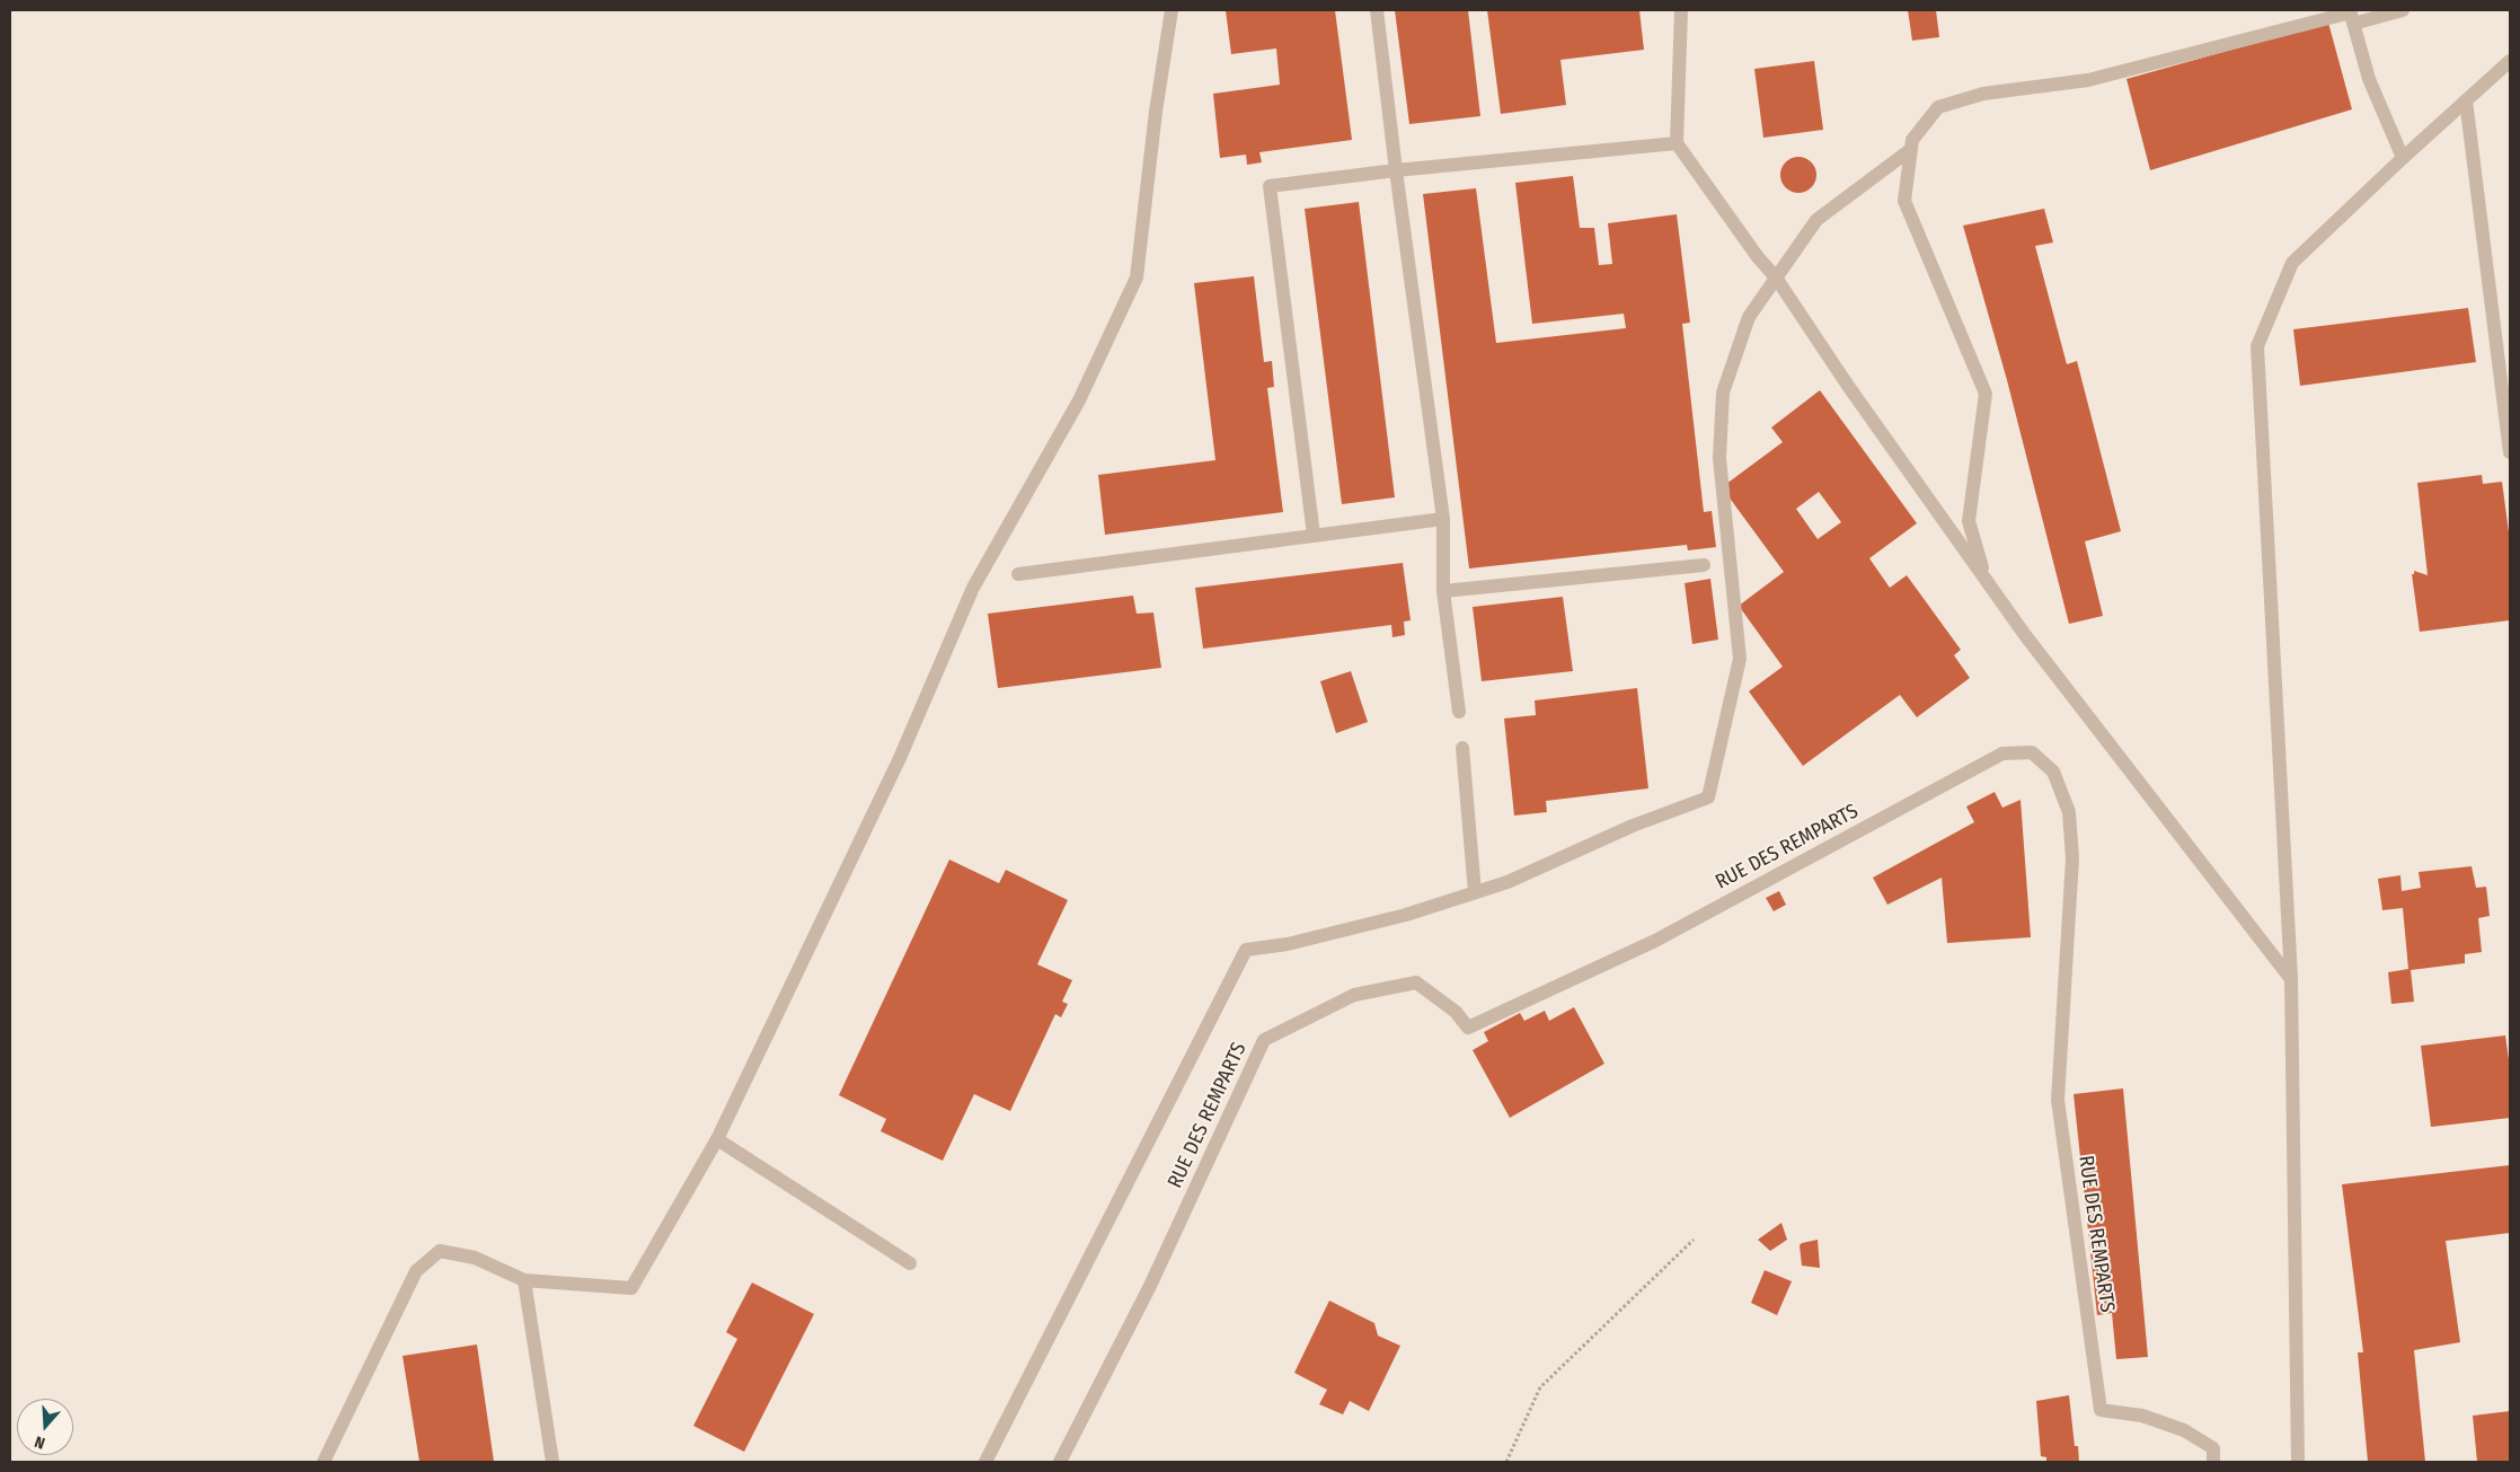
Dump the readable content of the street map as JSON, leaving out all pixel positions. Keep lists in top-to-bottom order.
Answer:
{
  "streets": {
    "lane": ["RUE DES REMPARTS"]
  },
  "north": "bottom"
}
